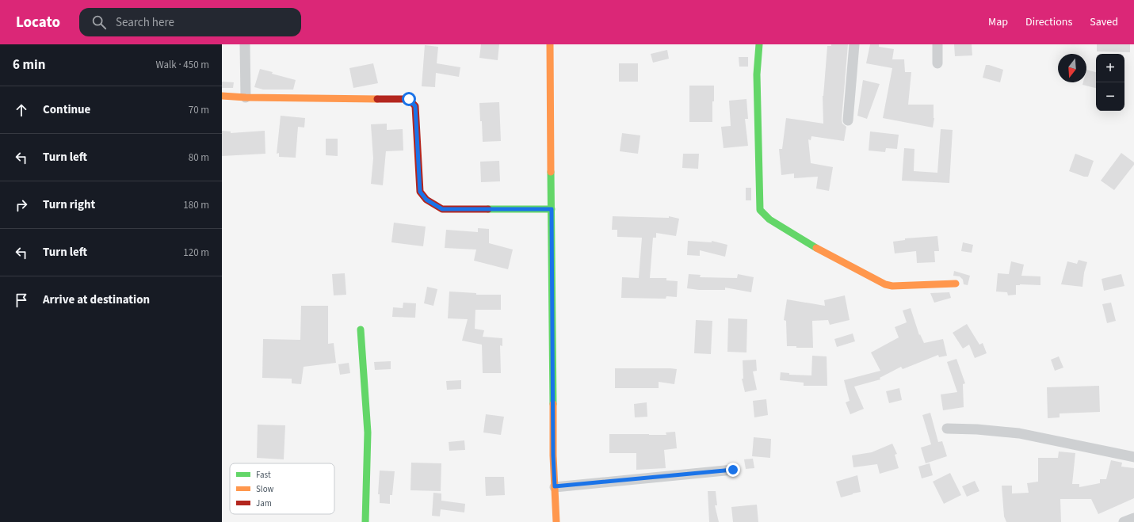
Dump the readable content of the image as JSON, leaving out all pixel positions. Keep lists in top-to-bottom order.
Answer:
{
  "legend": ["Fast", "Slow", "Jam"],
  "north": "bottom",
  "page": {
    "header": "Locato",
    "search": "Search here",
    "nav": ["Map", "Directions", "Saved"],
    "heading": ["6 min", "Walk · 450 m"],
    "map_buttons": ["+", "−"],
    "list": [
      ["Continue", "70 m"],
      ["Turn left", "80 m"],
      ["Turn right", "180 m"],
      ["Turn left", "120 m"],
      "Arrive at destination"
    ]
  }
}
